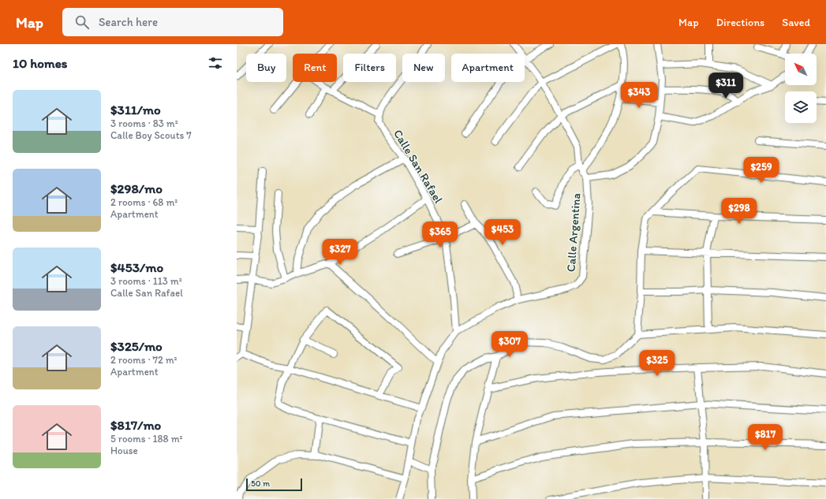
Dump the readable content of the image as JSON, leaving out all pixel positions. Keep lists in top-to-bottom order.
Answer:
{
  "streets": {
    "street": ["Calle San Rafael", "Calle Argentina"]
  },
  "crossings": [
    ["Calle San Rafael", "Calle Argentina"]
  ],
  "scale_bar": "50 m",
  "north": "top left",
  "page": {
    "header": "Map",
    "search": "Search here",
    "nav": ["Map", "Directions", "Saved"],
    "heading": "10 homes",
    "chip": [
      "Buy",
      "Rent",
      "Filters",
      "New",
      "Apartment"
    ],
    "price": [
      "$311",
      "$343",
      "$259",
      "$298",
      "$453",
      "$365",
      "$327",
      "$307",
      "$325",
      "$817"
    ],
    "list": [
      {
        "name": "$311/mo",
        "note": "3 rooms · 83 m² · Calle Boy Scouts 7"
      },
      {
        "name": "$298/mo",
        "note": "2 rooms · 68 m² · Apartment"
      },
      {
        "name": "$453/mo",
        "note": "3 rooms · 113 m² · Calle San Rafael"
      },
      {
        "name": "$325/mo",
        "note": "2 rooms · 72 m² · Apartment"
      },
      {
        "name": "$817/mo",
        "note": "5 rooms · 188 m² · House"
      }
    ],
    "scale": "50 m"
  }
}
